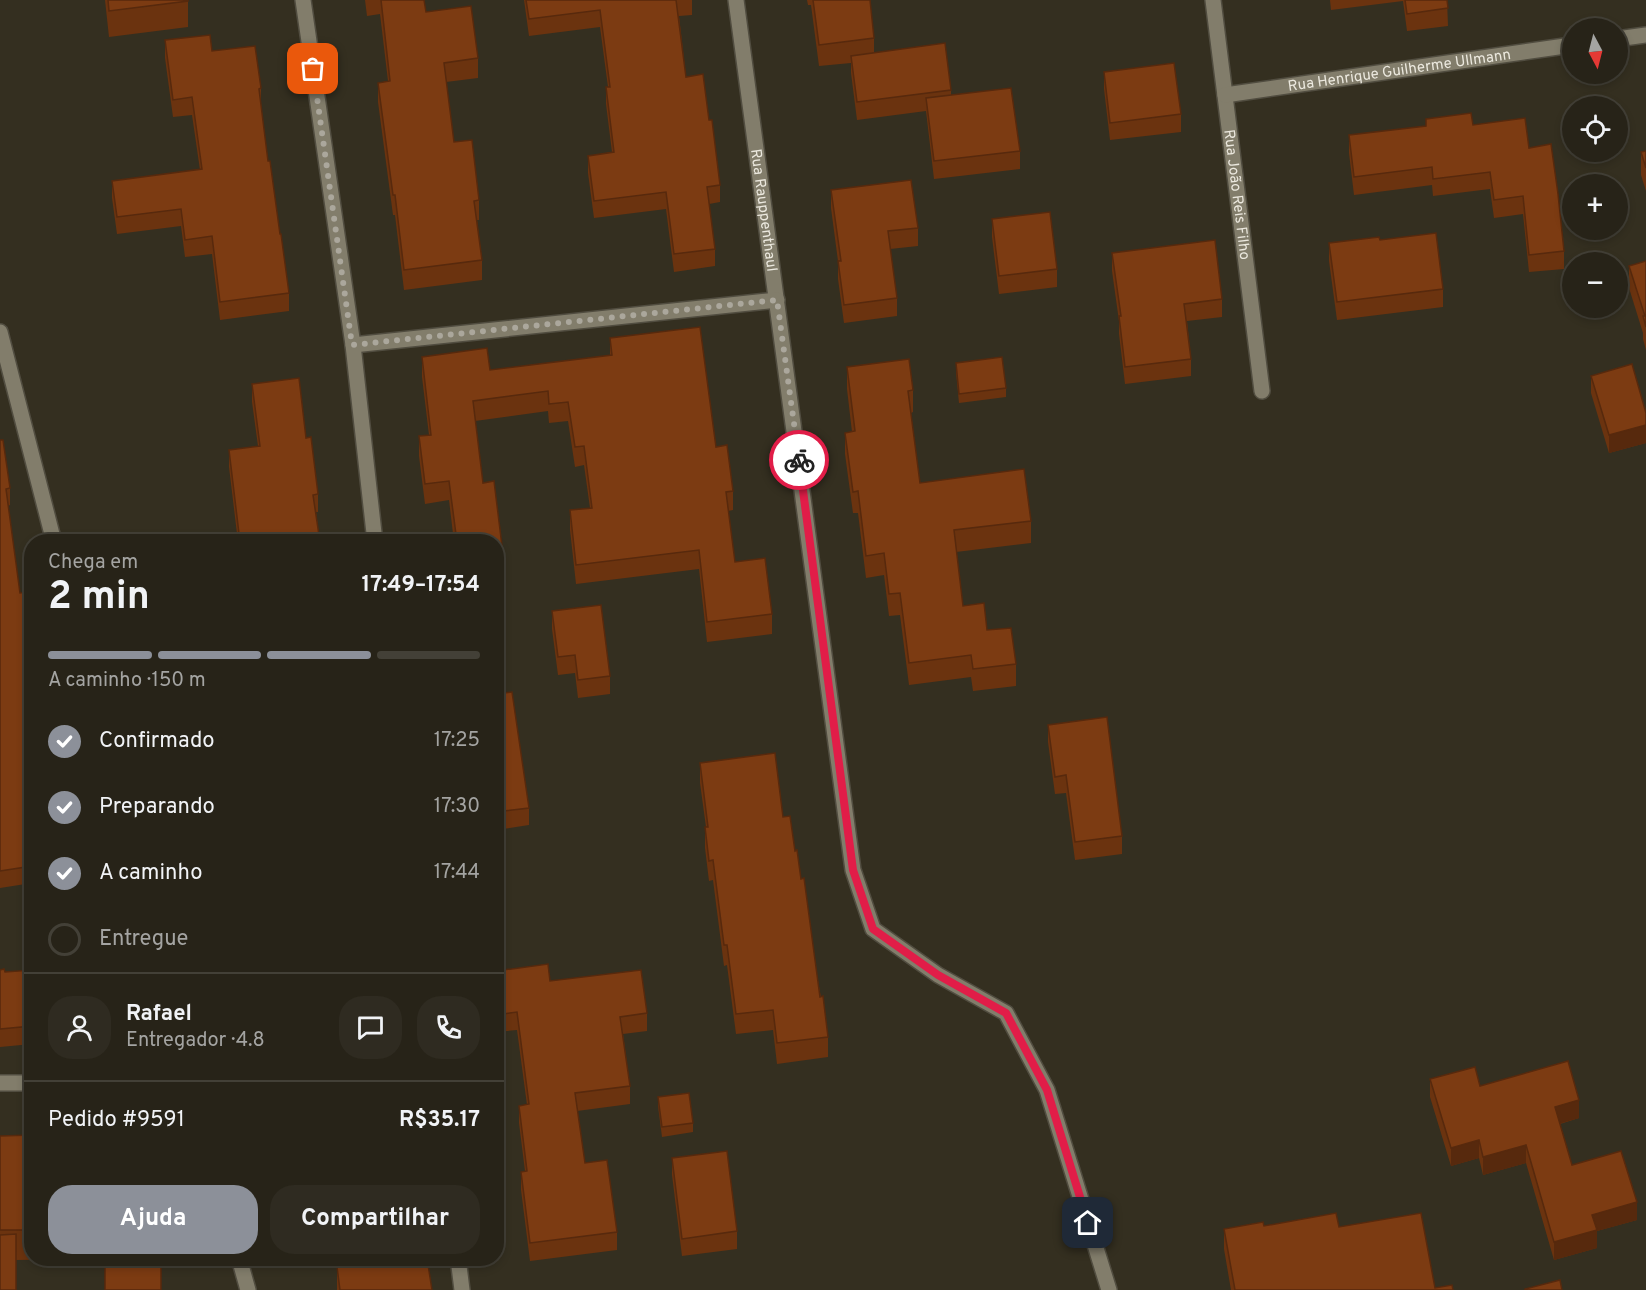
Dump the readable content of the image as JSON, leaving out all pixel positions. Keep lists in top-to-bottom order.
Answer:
{
  "streets": {
    "street": ["Rua Henrique Guilherme Ullmann", "Rua João Reis Filho", "Rua Rauppenthaul"]
  },
  "crossings": [
    ["Rua Henrique Guilherme Ullmann", "Rua João Reis Filho"]
  ],
  "north": "bottom",
  "page": {
    "map_buttons": ["+", "−"],
    "heading": ["2 min", "Chega em", "17:49–17:54"],
    "panel": [
      "Rafael",
      "Entregador · 4.8",
      "Pedido #9591",
      "R$35.17"
    ],
    "bar": "A caminho · 150 m",
    "list": [
      ["Confirmado", "17:25"],
      ["Preparando", "17:30"],
      ["A caminho", "17:44"],
      "Entregue"
    ],
    "buttons": ["Ajuda", "Compartilhar"]
  }
}
